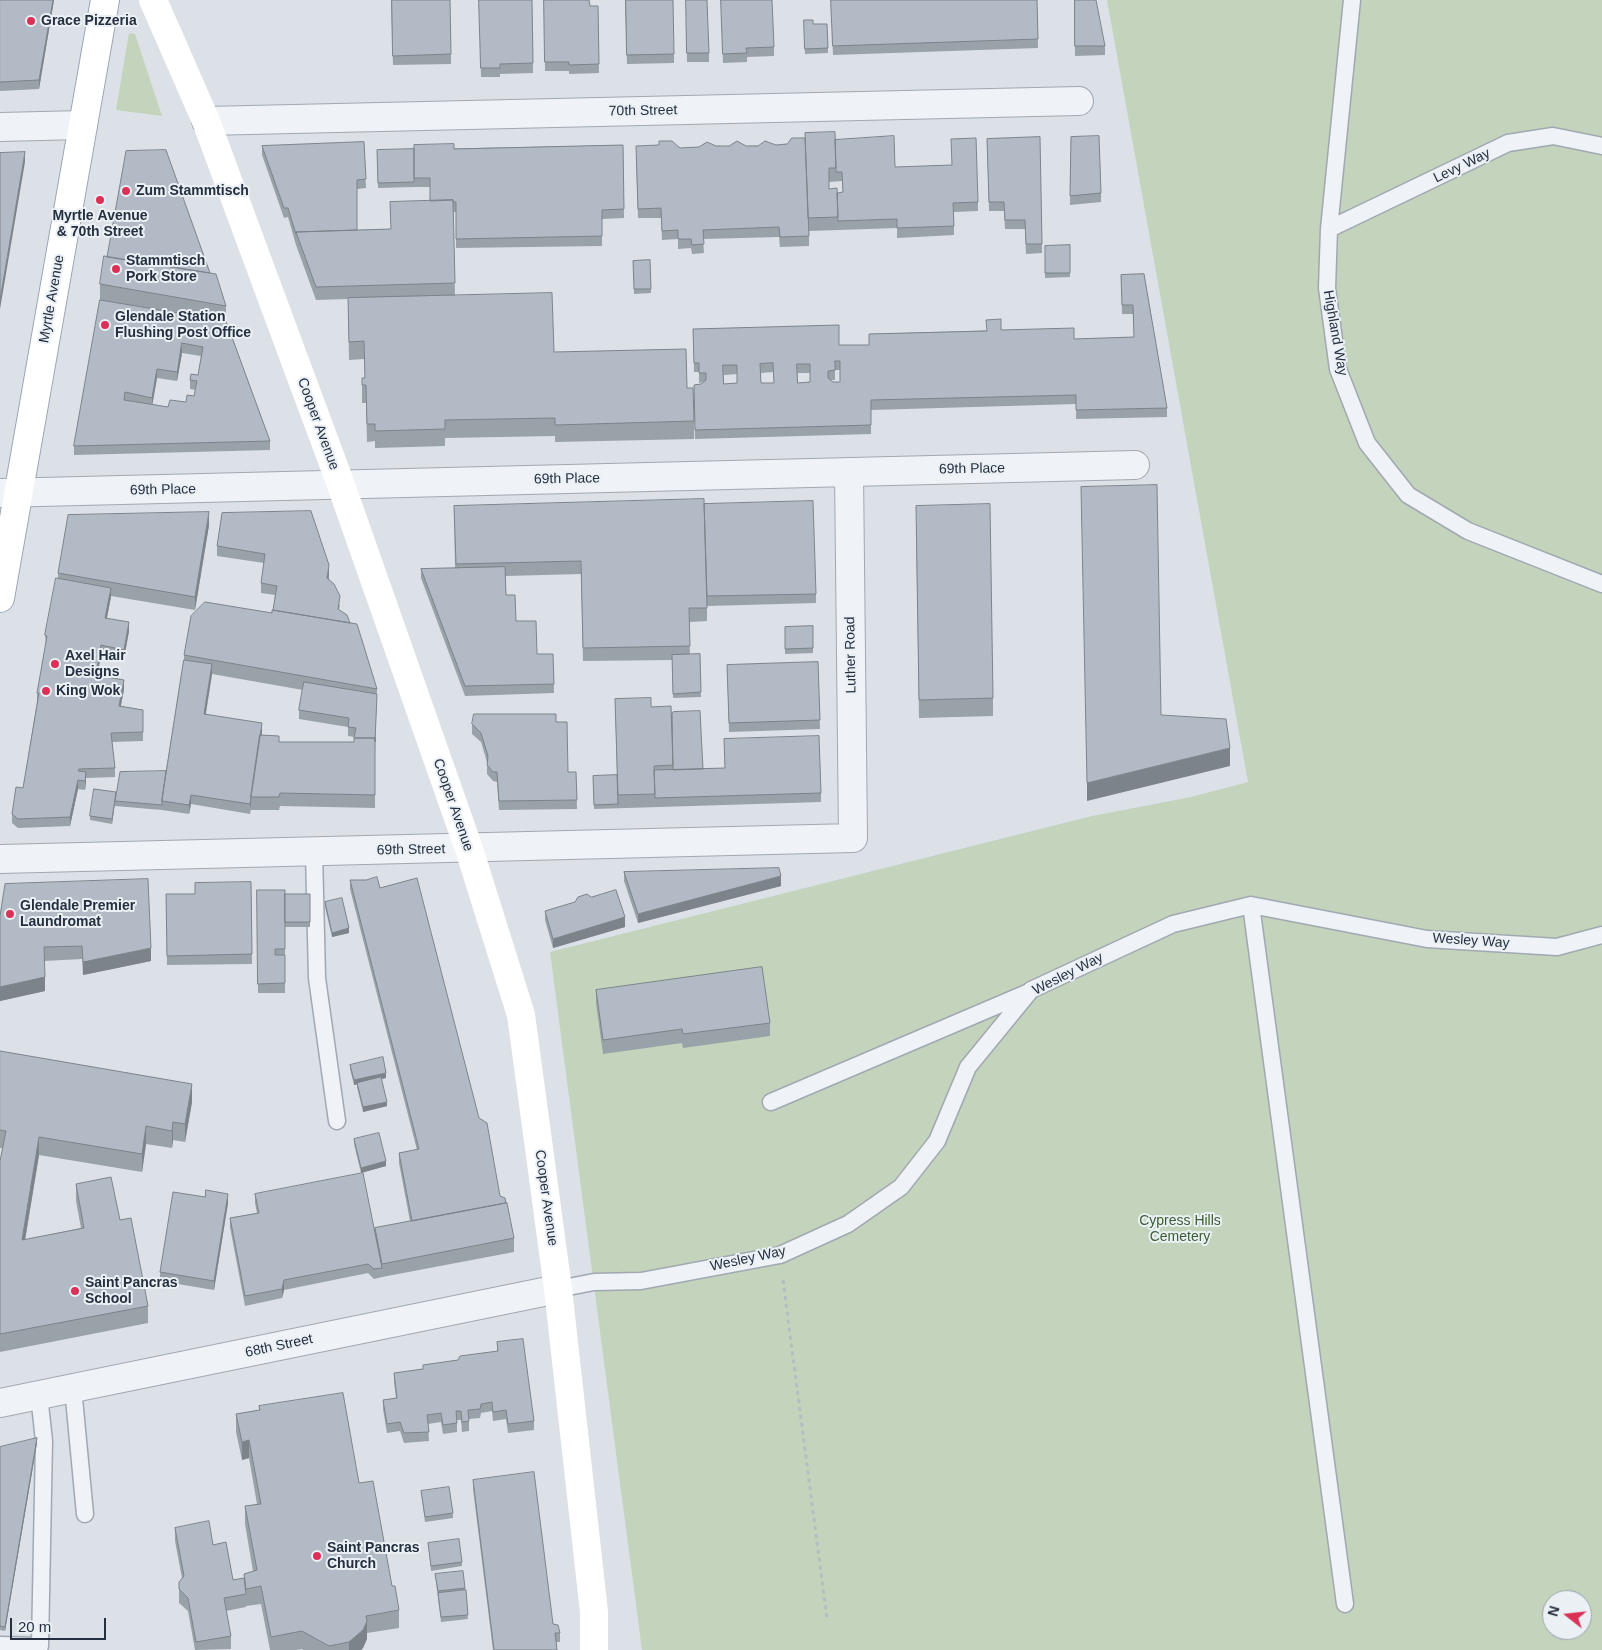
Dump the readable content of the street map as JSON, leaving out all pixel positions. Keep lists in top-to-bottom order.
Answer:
{
  "streets": {
    "main road": ["Myrtle Avenue", "Cooper Avenue"],
    "street": [
      "70th Street",
      "69th Place",
      "Luther Road",
      "69th Street",
      "68th Street"
    ],
    "lane": ["Levy Way", "Highland Way", "Wesley Way"]
  },
  "crossings": [
    ["70th Street", "Cooper Avenue"],
    ["Levy Way", "Highland Way"],
    ["Myrtle Avenue", "69th Place"],
    ["Cooper Avenue", "69th Place"],
    ["Cooper Avenue", "69th Street"],
    ["Cooper Avenue", "Wesley Way"],
    ["Cooper Avenue", "68th Street"],
    ["69th Place", "Luther Road"],
    ["Luther Road", "69th Street"],
    ["Wesley Way", "68th Street"]
  ],
  "parks": ["Cypress Hills Cemetery"],
  "places": [
    "Grace Pizzeria",
    "Zum Stammtisch",
    "Myrtle Avenue & 70th Street",
    "Stammtisch Pork Store",
    "Glendale Station Flushing Post Office",
    "Axel Hair Designs",
    "King Wok",
    "Glendale Premier Laundromat",
    "Saint Pancras School",
    "Saint Pancras Church"
  ],
  "scale_bar": "20 m",
  "north": "left"
}
